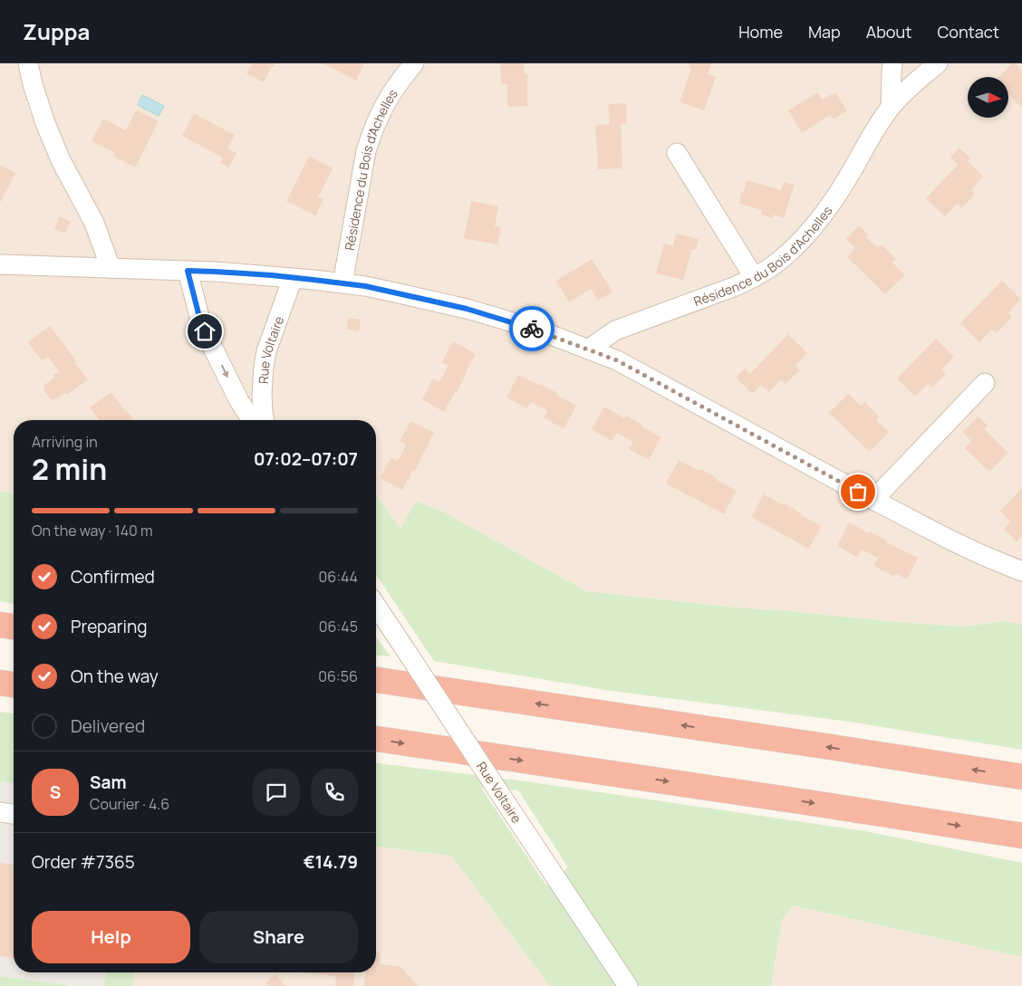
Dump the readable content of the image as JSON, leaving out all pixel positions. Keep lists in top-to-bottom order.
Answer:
{
  "streets": {
    "street": ["Résidence du Bois d'Achelles", "Rue Voltaire"]
  },
  "north": "right",
  "page": {
    "header": "Zuppa",
    "nav": [
      "Home",
      "Map",
      "About",
      "Contact"
    ],
    "heading": ["2 min", "Arriving in", "07:02–07:07"],
    "panel": [
      "Sam",
      "Courier · 4.6",
      "Order #7365",
      "€14.79"
    ],
    "bar": "On the way · 140 m",
    "list": [
      ["Confirmed", "06:44"],
      ["Preparing", "06:45"],
      ["On the way", "06:56"],
      "Delivered"
    ],
    "round": "S",
    "buttons": ["Help", "Share"]
  }
}
